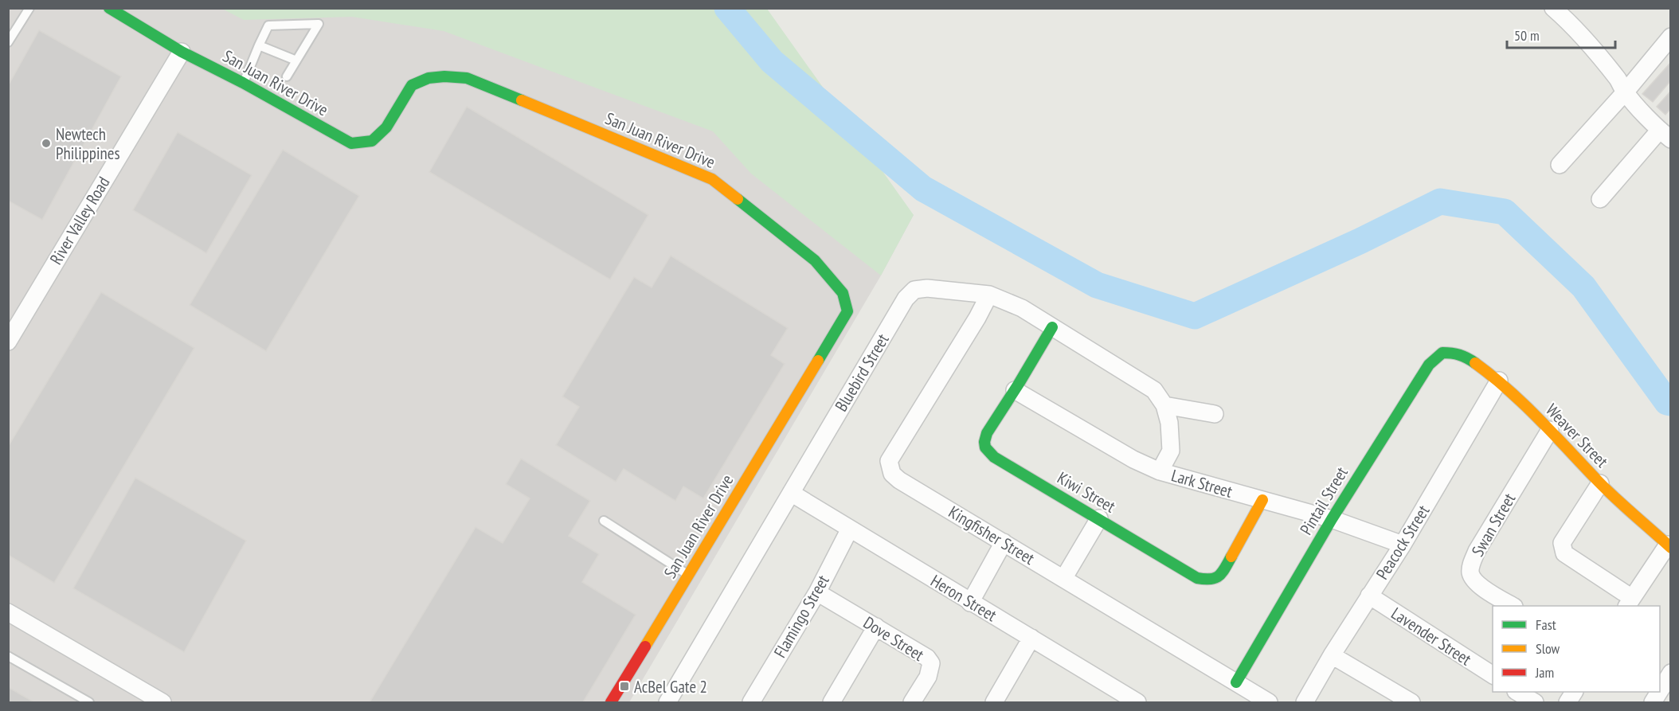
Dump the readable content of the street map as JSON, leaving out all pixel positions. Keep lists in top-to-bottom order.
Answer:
{
  "streets": {
    "street": [
      "San Juan River Drive",
      "River Valley Road",
      "Bluebird Street",
      "Weaver Street",
      "Lark Street",
      "Kiwi Street",
      "Pintail Street",
      "Swan Street",
      "Kingfisher Street",
      "Peacock Street",
      "Heron Street",
      "Flamingo Street",
      "Lavender Street",
      "Dove Street"
    ]
  },
  "crossings": [
    ["San Juan River Drive", "River Valley Road"],
    ["Bluebird Street", "Lark Street"],
    ["Bluebird Street", "Kiwi Street"],
    ["Bluebird Street", "Kingfisher Street"],
    ["Bluebird Street", "Heron Street"],
    ["Weaver Street", "Pintail Street"],
    ["Weaver Street", "Swan Street"],
    ["Weaver Street", "Peacock Street"],
    ["Lark Street", "Kiwi Street"],
    ["Lark Street", "Pintail Street"],
    ["Lark Street", "Peacock Street"],
    ["Pintail Street", "Kingfisher Street"],
    ["Peacock Street", "Lavender Street"],
    ["Heron Street", "Flamingo Street"],
    ["Flamingo Street", "Dove Street"]
  ],
  "places": {
    "other": ["Newtech Philippines"],
    "transit": ["AcBel Gate 2"]
  },
  "legend": ["Fast", "Slow", "Jam"],
  "scale_bar": "50 m"
}
